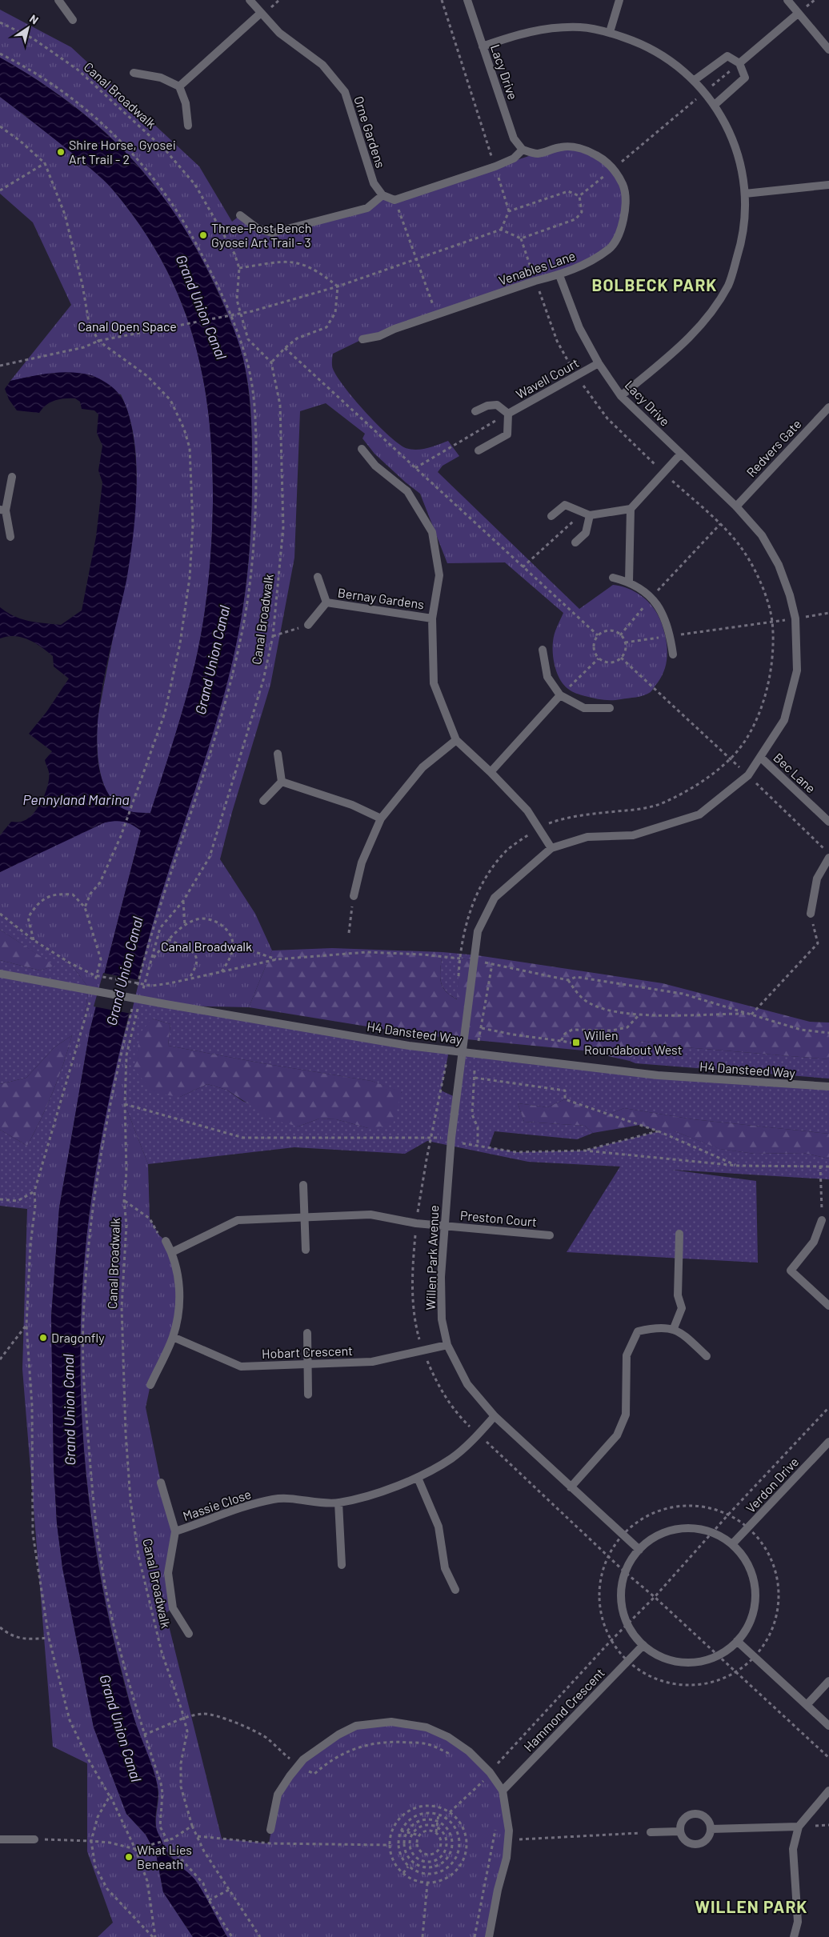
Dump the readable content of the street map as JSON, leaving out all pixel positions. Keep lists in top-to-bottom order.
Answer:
{
  "streets": {
    "street": [
      "Lacy Drive",
      "Orne Gardens",
      "Venables Lane",
      "Wavell Court",
      "Redvers Gate",
      "Bernay Gardens",
      "Bec Lane",
      "H4 Dansteed Way",
      "Preston Court",
      "Willen Park Avenue",
      "Hobart Crescent",
      "Verdon Drive",
      "Massie Close",
      "Hammond Crescent"
    ],
    "path": ["Canal Broadwalk"]
  },
  "crossings": [
    ["Lacy Drive", "Venables Lane"],
    ["Lacy Drive", "Wavell Court"],
    ["Lacy Drive", "Redvers Gate"],
    ["Lacy Drive", "Bernay Gardens"],
    ["Lacy Drive", "Bec Lane"],
    ["Lacy Drive", "Willen Park Avenue"],
    ["Bernay Gardens", "Willen Park Avenue"],
    ["Preston Court", "Willen Park Avenue"],
    ["Willen Park Avenue", "Hobart Crescent"],
    ["Willen Park Avenue", "Massie Close"]
  ],
  "districts": ["BOLBECK PARK", "WILLEN PARK"],
  "water": ["Grand Union Canal", "Pennyland Marina"],
  "parks": ["Canal Open Space", "Canal Broadwalk"],
  "places": {
    "other": [
      "Shire Horse, Gyosei Art Trail - 2",
      "Three-Post Bench Gyosei Art Trail - 3",
      "Dragonfly",
      "What Lies Beneath"
    ],
    "transit": ["Willen Roundabout West"]
  },
  "north": "top right"
}
